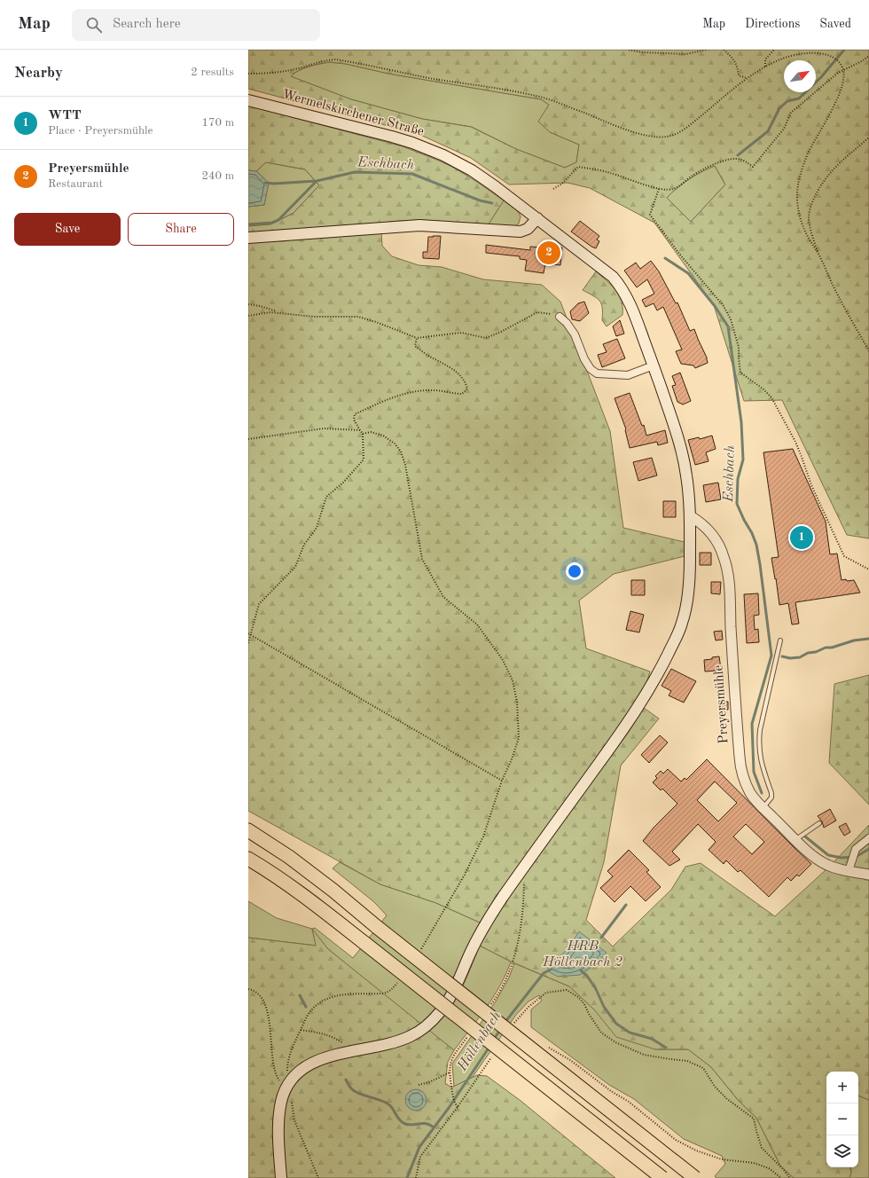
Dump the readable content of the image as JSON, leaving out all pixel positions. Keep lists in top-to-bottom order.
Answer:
{
  "streets": {
    "main road": ["Wermelskirchener Straße"],
    "street": ["Preyersmühle"]
  },
  "water": ["Eschbach", "HRB Höllenbach 2", "Höllenbach"],
  "north": "top right",
  "page": {
    "header": "Map",
    "search": "Search here",
    "nav": ["Map", "Directions", "Saved"],
    "heading": ["Nearby", "2 results"],
    "list": [
      {
        "mark": "1",
        "name": "WTT",
        "note": "Place · Preyersmühle",
        "value": "170 m"
      },
      {
        "mark": "2",
        "name": "Preyersmühle",
        "note": "Restaurant",
        "value": "240 m"
      }
    ],
    "buttons": ["Save", "Share"],
    "pins": ["2", "1"],
    "map_buttons": ["+", "−"]
  }
}
